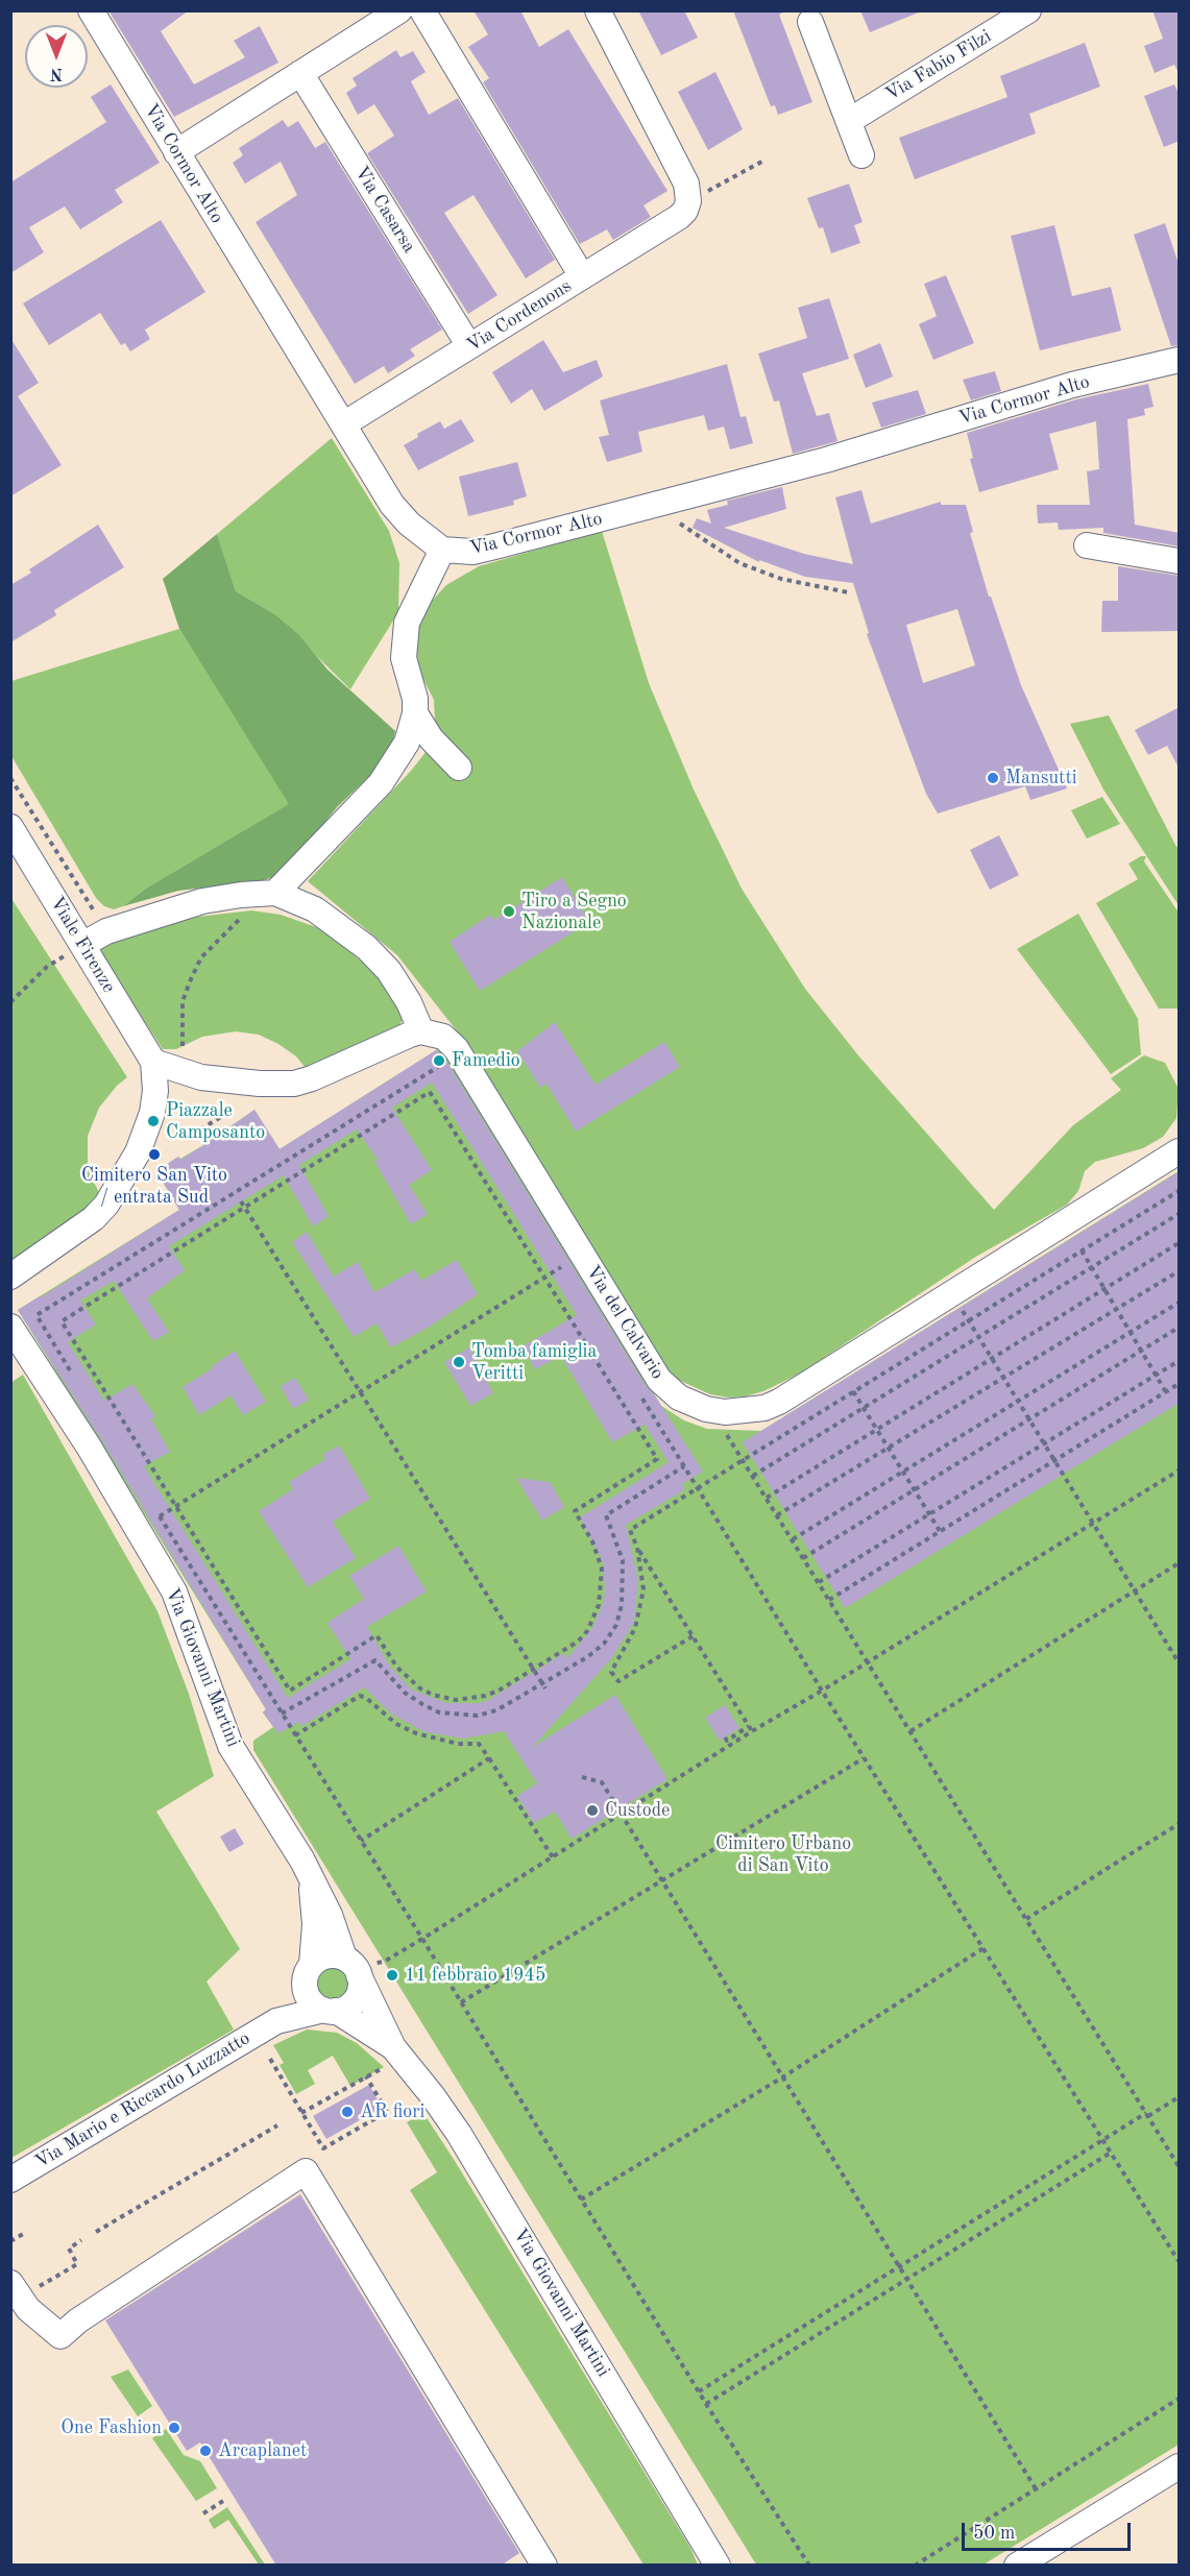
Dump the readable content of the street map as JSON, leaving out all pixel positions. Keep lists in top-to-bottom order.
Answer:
{
  "streets": {
    "street": [
      "Via Fabio Filzi",
      "Via Cormor Alto",
      "Via Casarsa",
      "Via Cordenons",
      "Viale Firenze",
      "Via del Calvario",
      "Via Giovanni Martini",
      "Via Mario e Riccardo Luzzatto"
    ]
  },
  "crossings": [
    ["Via Cormor Alto", "Via Cordenons"],
    ["Via Casarsa", "Via Cordenons"],
    ["Via Giovanni Martini", "Via Mario e Riccardo Luzzatto"]
  ],
  "parks": ["Cimitero Urbano di San Vito"],
  "places": [
    "Mansutti",
    "Tiro a Segno Nazionale",
    "Famedio",
    "Piazzale Camposanto",
    "Cimitero San Vito / entrata Sud",
    "Tomba famiglia Veritti",
    "Custode",
    "11 febbraio 1945",
    "AR fiori",
    "One Fashion",
    "Arcaplanet"
  ],
  "scale_bar": "50 m",
  "north": "bottom"
}
